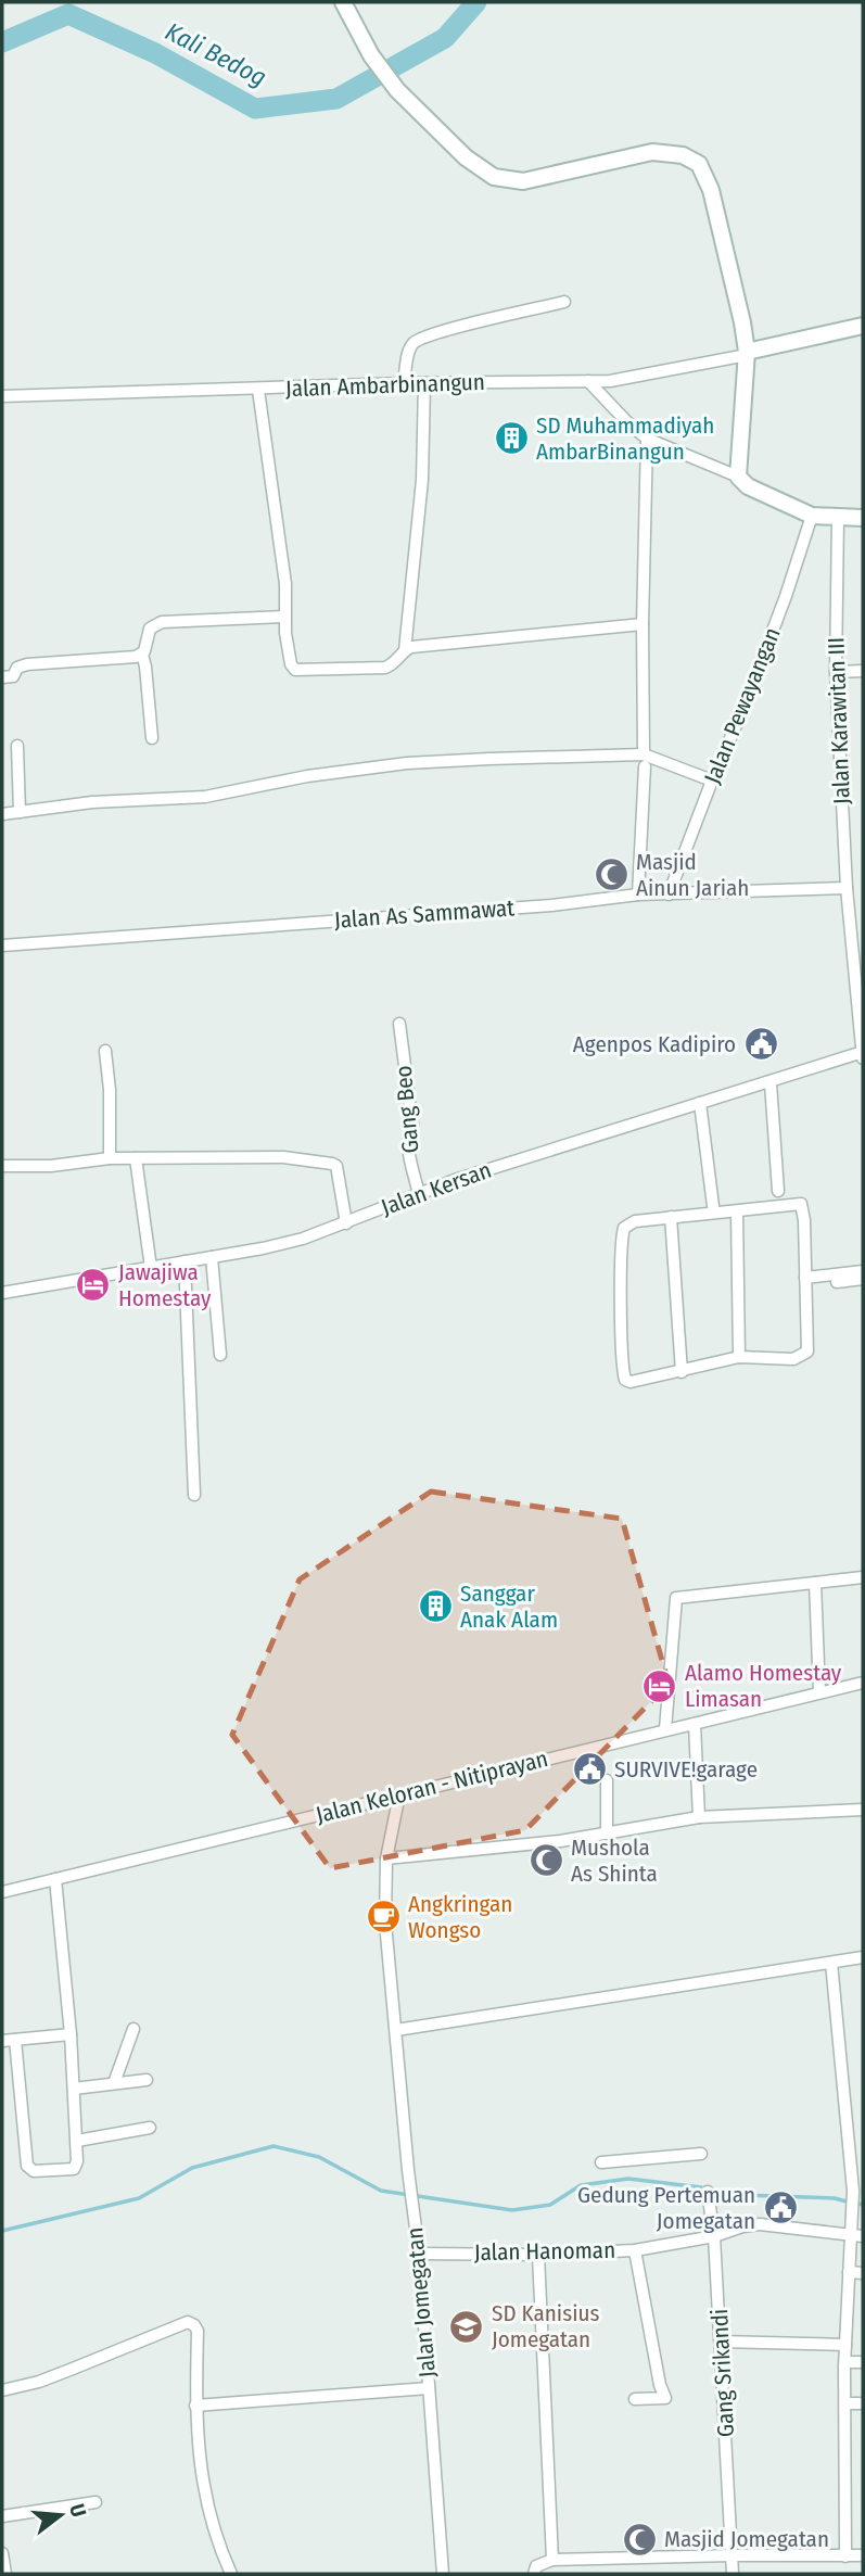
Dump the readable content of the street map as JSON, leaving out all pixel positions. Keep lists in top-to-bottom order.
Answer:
{
  "streets": {
    "street": [
      "Jalan Ambarbinangun",
      "Jalan Pewayangan",
      "Jalan Karawitan III",
      "Jalan As Sammawat",
      "Gang Beo",
      "Jalan Kersan",
      "Jalan Keloran - Nitiprayan",
      "Jalan Hanoman",
      "Jalan Jomegatan",
      "Gang Srikandi"
    ]
  },
  "crossings": [
    ["Jalan Pewayangan", "Jalan As Sammawat"],
    ["Jalan Karawitan III", "Jalan As Sammawat"],
    ["Jalan Karawitan III", "Jalan Kersan"],
    ["Gang Beo", "Jalan Kersan"],
    ["Jalan Keloran - Nitiprayan", "Jalan Jomegatan"],
    ["Jalan Hanoman", "Jalan Jomegatan"],
    ["Jalan Hanoman", "Gang Srikandi"]
  ],
  "water": ["Kali Bedog"],
  "places": {
    "building": ["SD Muhammadiyah AmbarBinangun", "Sanggar Anak Alam"],
    "mosque": ["Masjid Ainun Jariah", "Mushola As Shinta", "Masjid Jomegatan"],
    "public building": ["Agenpos Kadipiro", "SURVIVE!garage", "Gedung Pertemuan Jomegatan"],
    "hotel": ["Jawajiwa Homestay", "Alamo Homestay Limasan"],
    "cafe": ["Angkringan Wongso"],
    "school or university": ["SD Kanisius Jomegatan"]
  },
  "north": "right"
}
